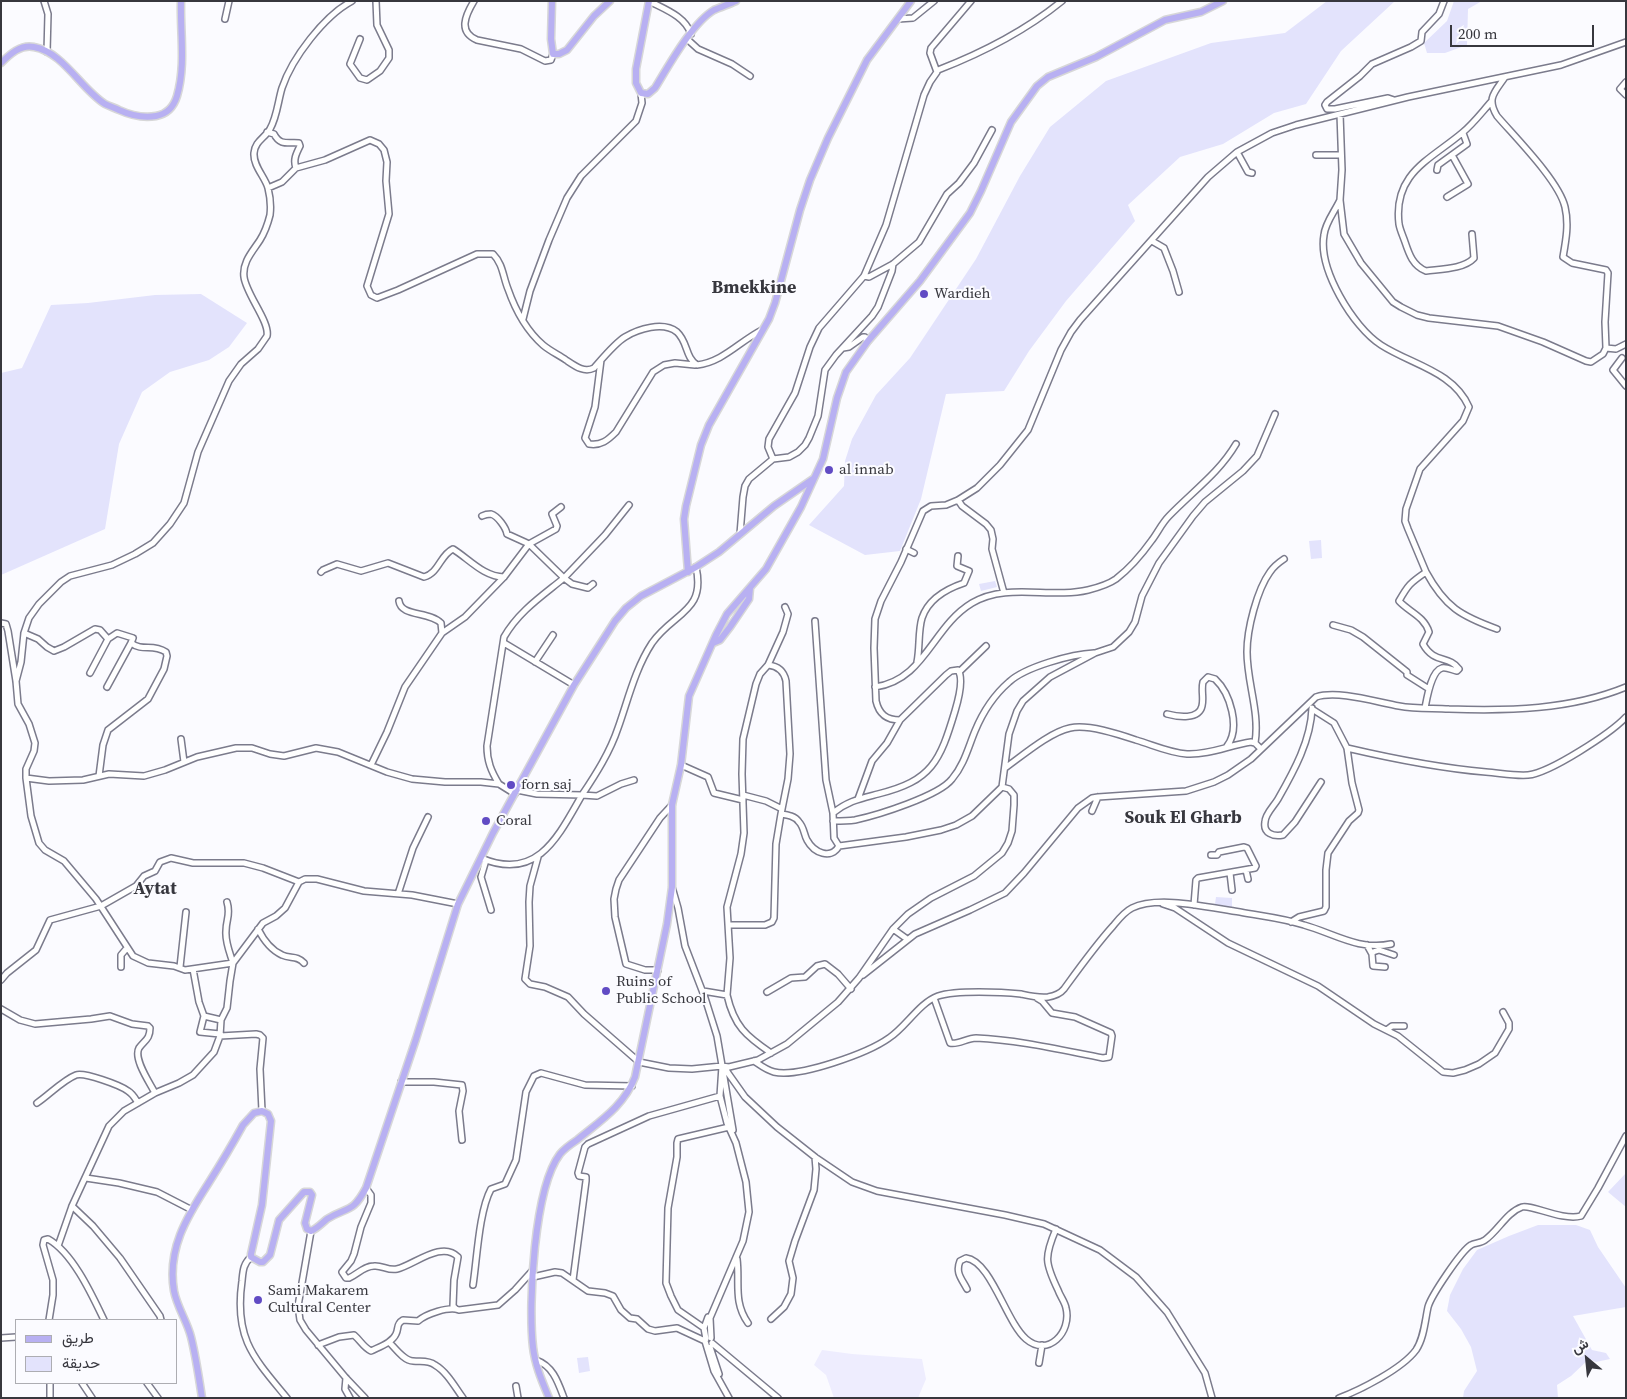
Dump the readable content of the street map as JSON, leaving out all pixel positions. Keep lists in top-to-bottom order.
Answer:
{
  "districts": ["Bmekkine", "Souk El Gharb", "Aytat"],
  "places": [
    "Wardieh",
    "al innab",
    "forn saj",
    "Coral",
    "Ruins of Public School",
    "Sami Makarem Cultural Center"
  ],
  "legend": ["طريق", "حديقة"],
  "scale_bar": "200 m",
  "north": "top left"
}
